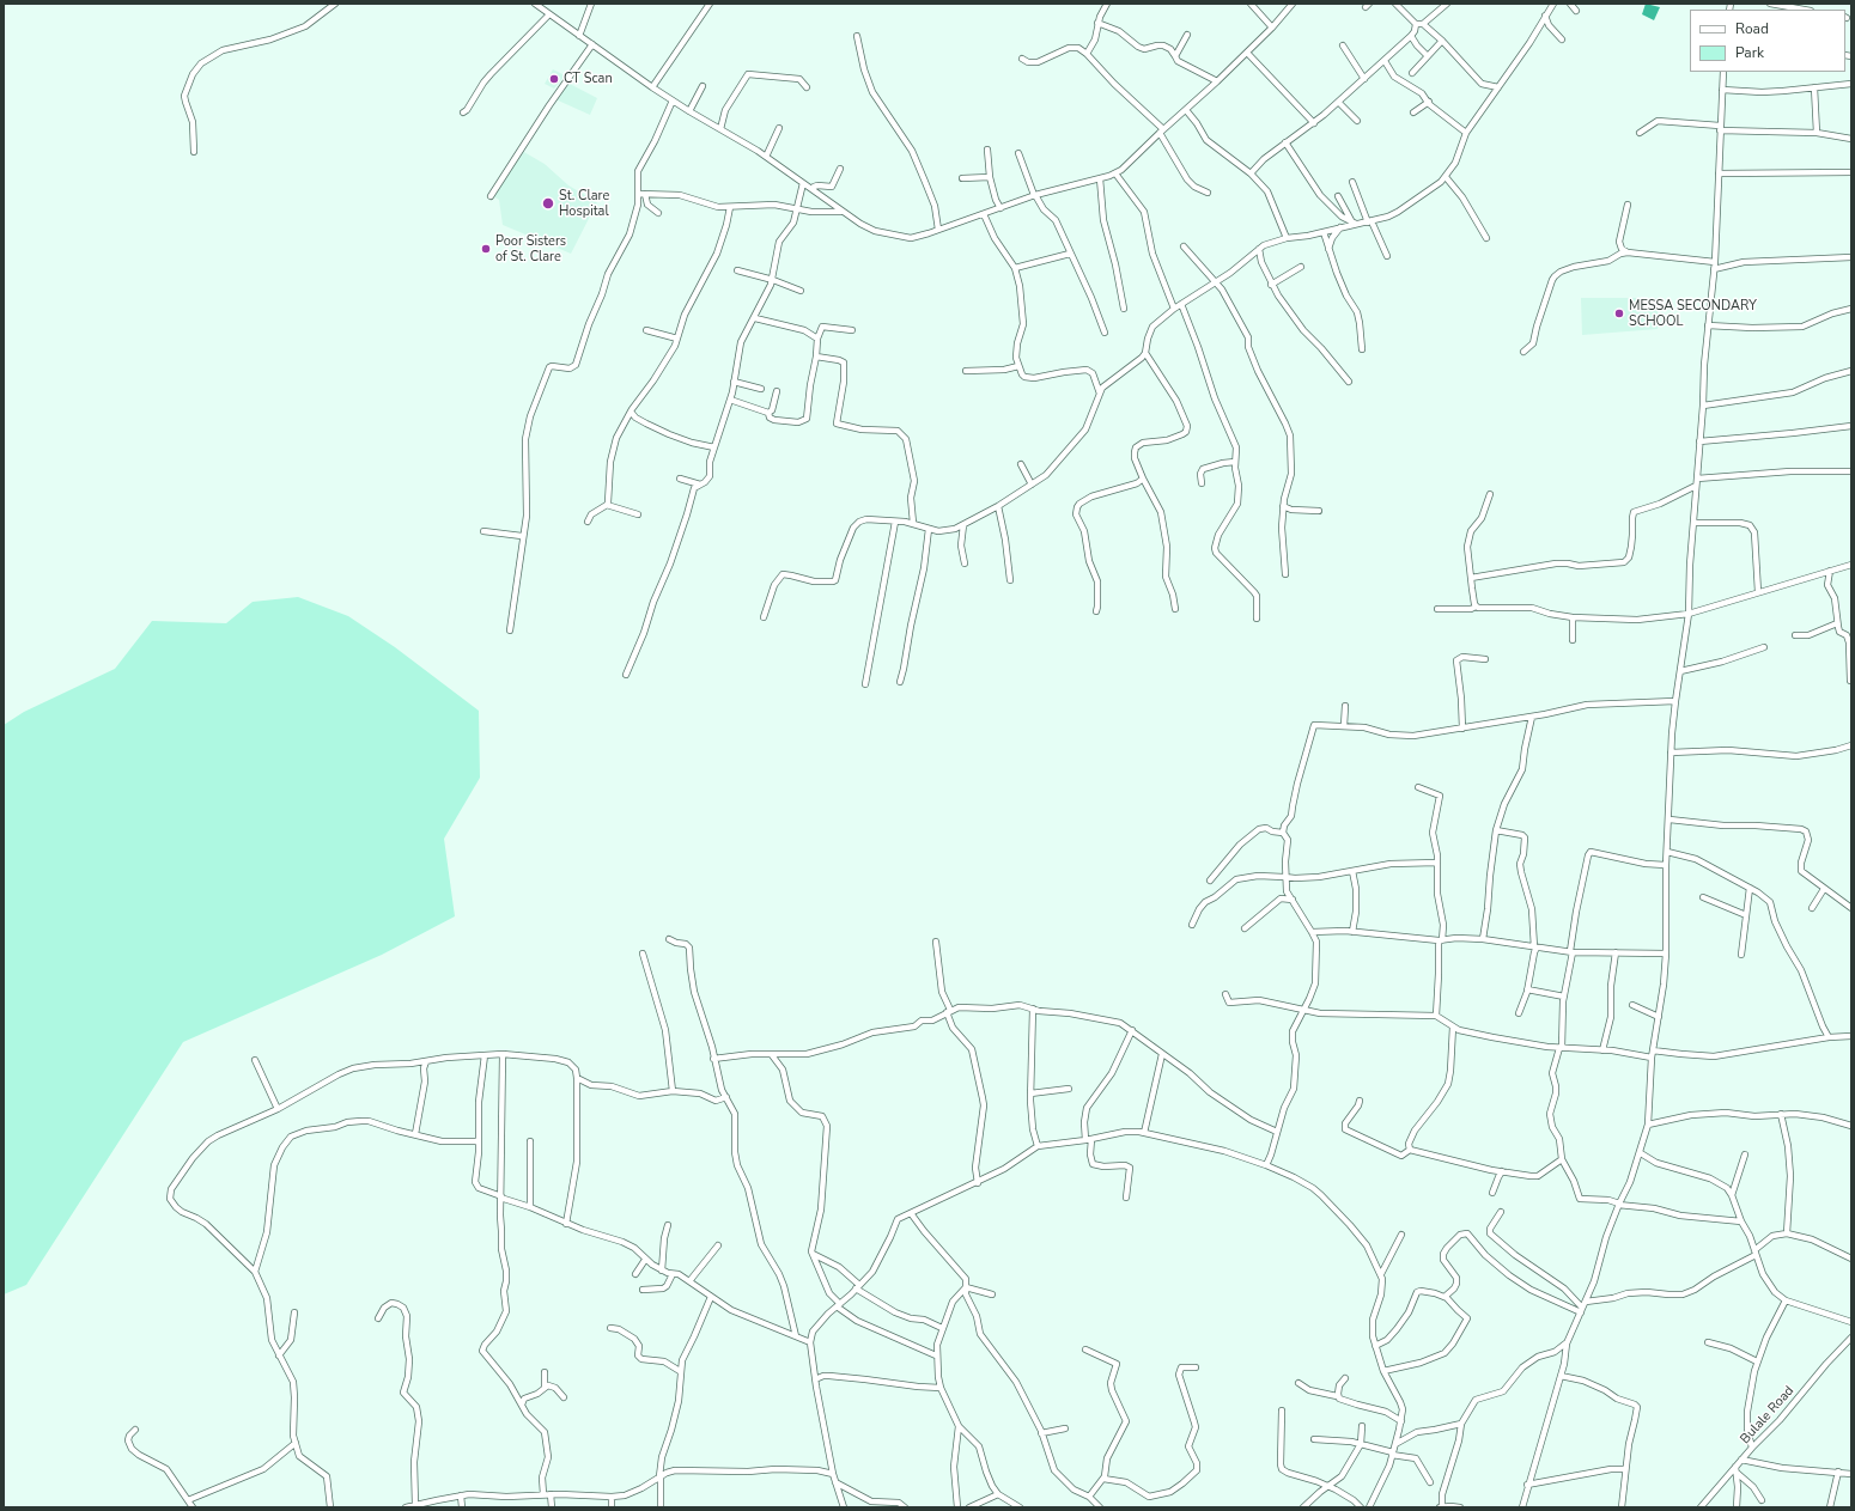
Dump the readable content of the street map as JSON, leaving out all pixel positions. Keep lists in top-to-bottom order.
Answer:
{
  "streets": {
    "street": ["Bulale Road"]
  },
  "places": [
    "CT Scan",
    "St. Clare Hospital",
    "Poor Sisters of St. Clare",
    "MESSA SECONDARY SCHOOL"
  ],
  "legend": ["Road", "Park"]
}
